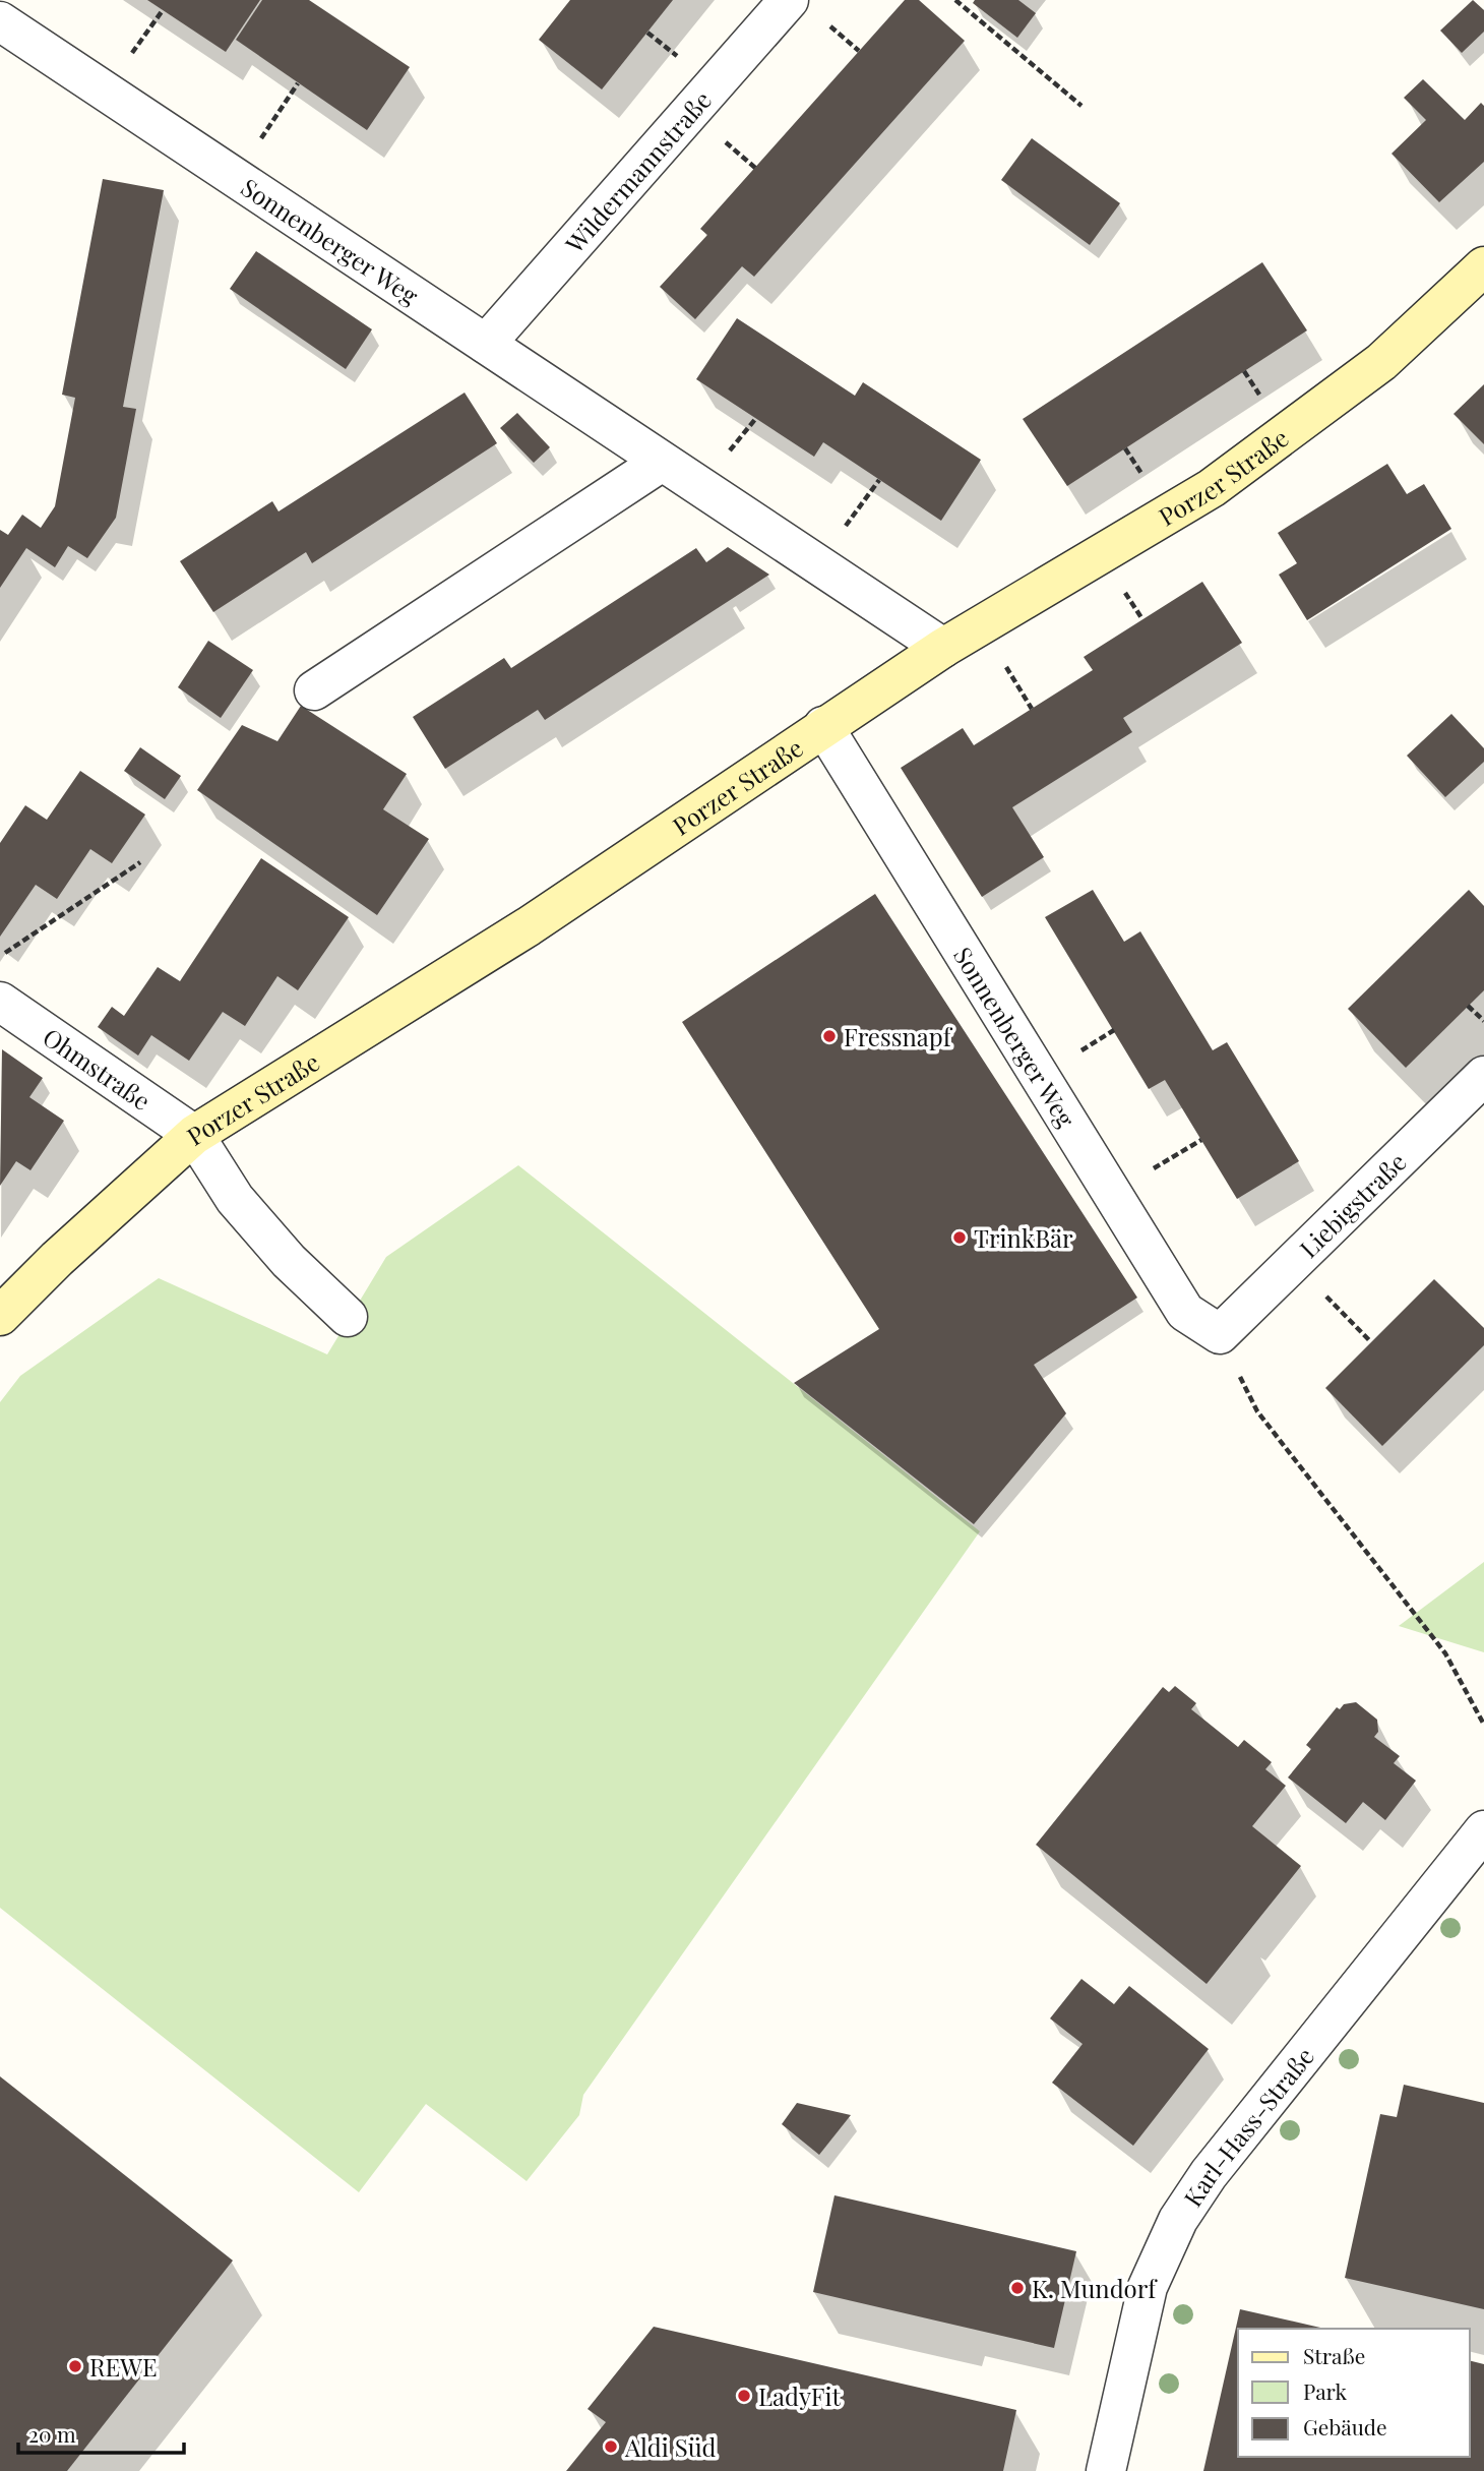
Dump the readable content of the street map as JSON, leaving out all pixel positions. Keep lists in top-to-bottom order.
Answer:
{
  "streets": {
    "main road": ["Porzer Straße"],
    "street": [
      "Wildermannstraße",
      "Sonnenberger Weg",
      "Ohmstraße",
      "Liebigstraße",
      "Karl-Hass-Straße"
    ]
  },
  "crossings": [
    ["Wildermannstraße", "Sonnenberger Weg"],
    ["Sonnenberger Weg", "Porzer Straße"],
    ["Sonnenberger Weg", "Liebigstraße"],
    ["Porzer Straße", "Ohmstraße"]
  ],
  "places": [
    "Fressnapf",
    "TrinkBär",
    "K. Mundorf",
    "REWE",
    "LadyFit",
    "Aldi Süd"
  ],
  "legend": ["Straße", "Park", "Gebäude"],
  "scale_bar": "20 m"
}
